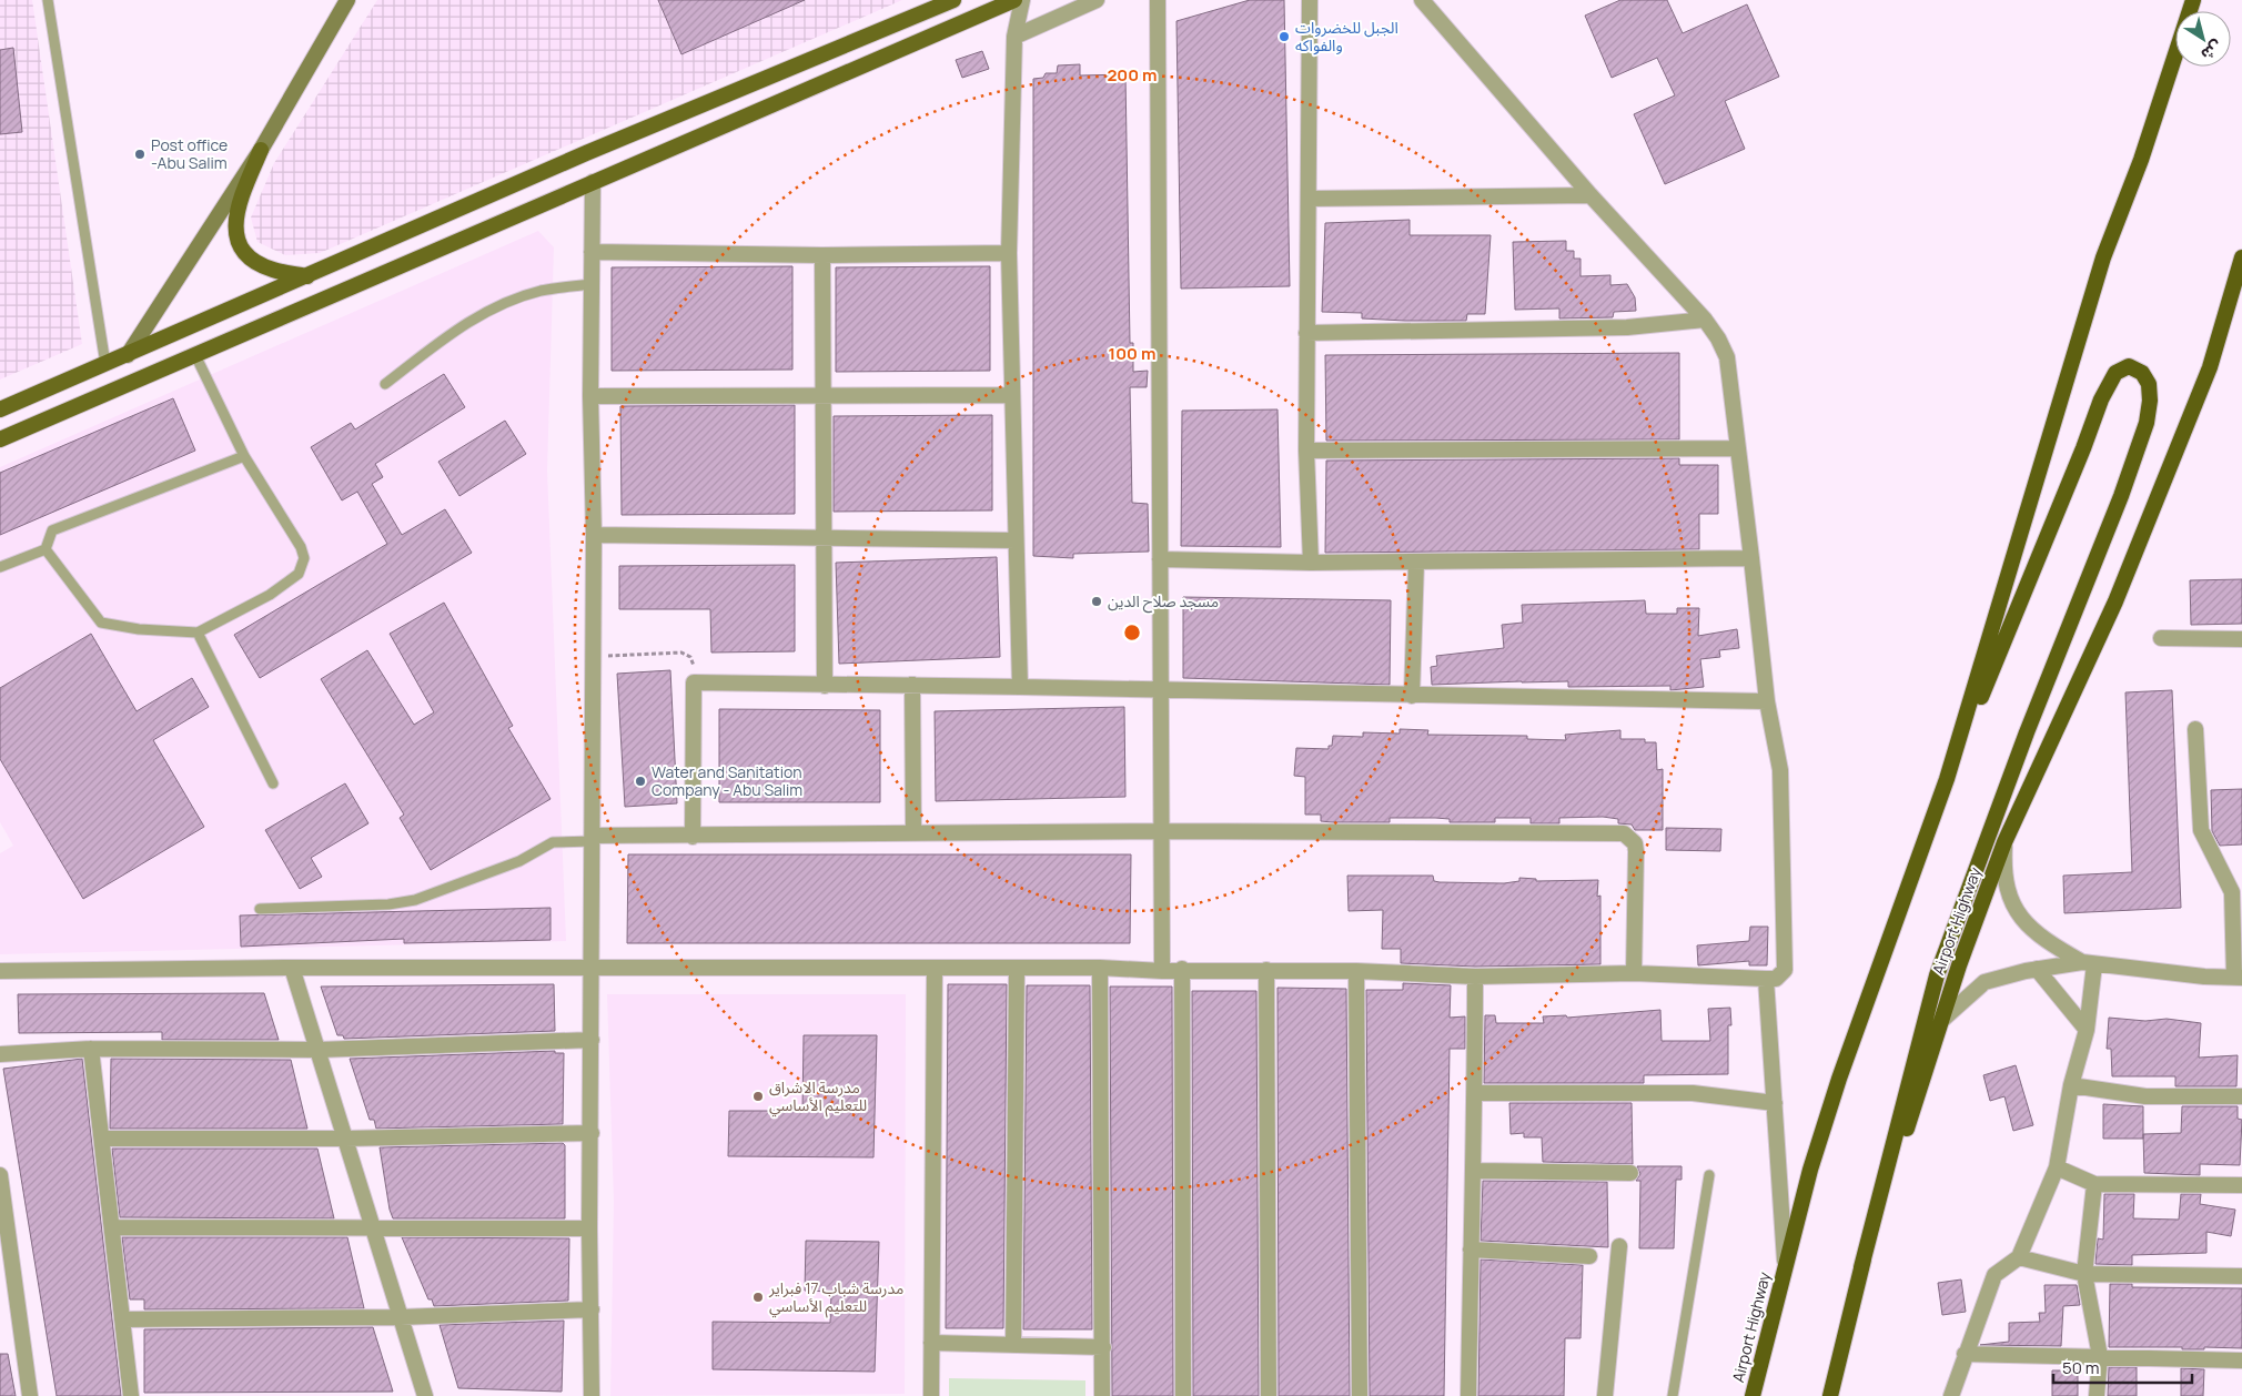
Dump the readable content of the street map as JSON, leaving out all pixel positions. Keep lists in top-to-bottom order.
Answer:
{
  "streets": {
    "highway": ["Airport Highway"]
  },
  "places": [
    "الجبل للخضروات والفواكه",
    "Post office -Abu Salim",
    "مسجد صلاح الدين",
    "Water and Sanitation Company - Abu Salim",
    "مدرسة الاشراق للتعليم الأساسي",
    "مدرسة شباب 17 فبراير للتعليم الأساسي"
  ],
  "scale_bar": "50 m",
  "north": "bottom right",
  "rings": ["200 m", "100 m"]
}
